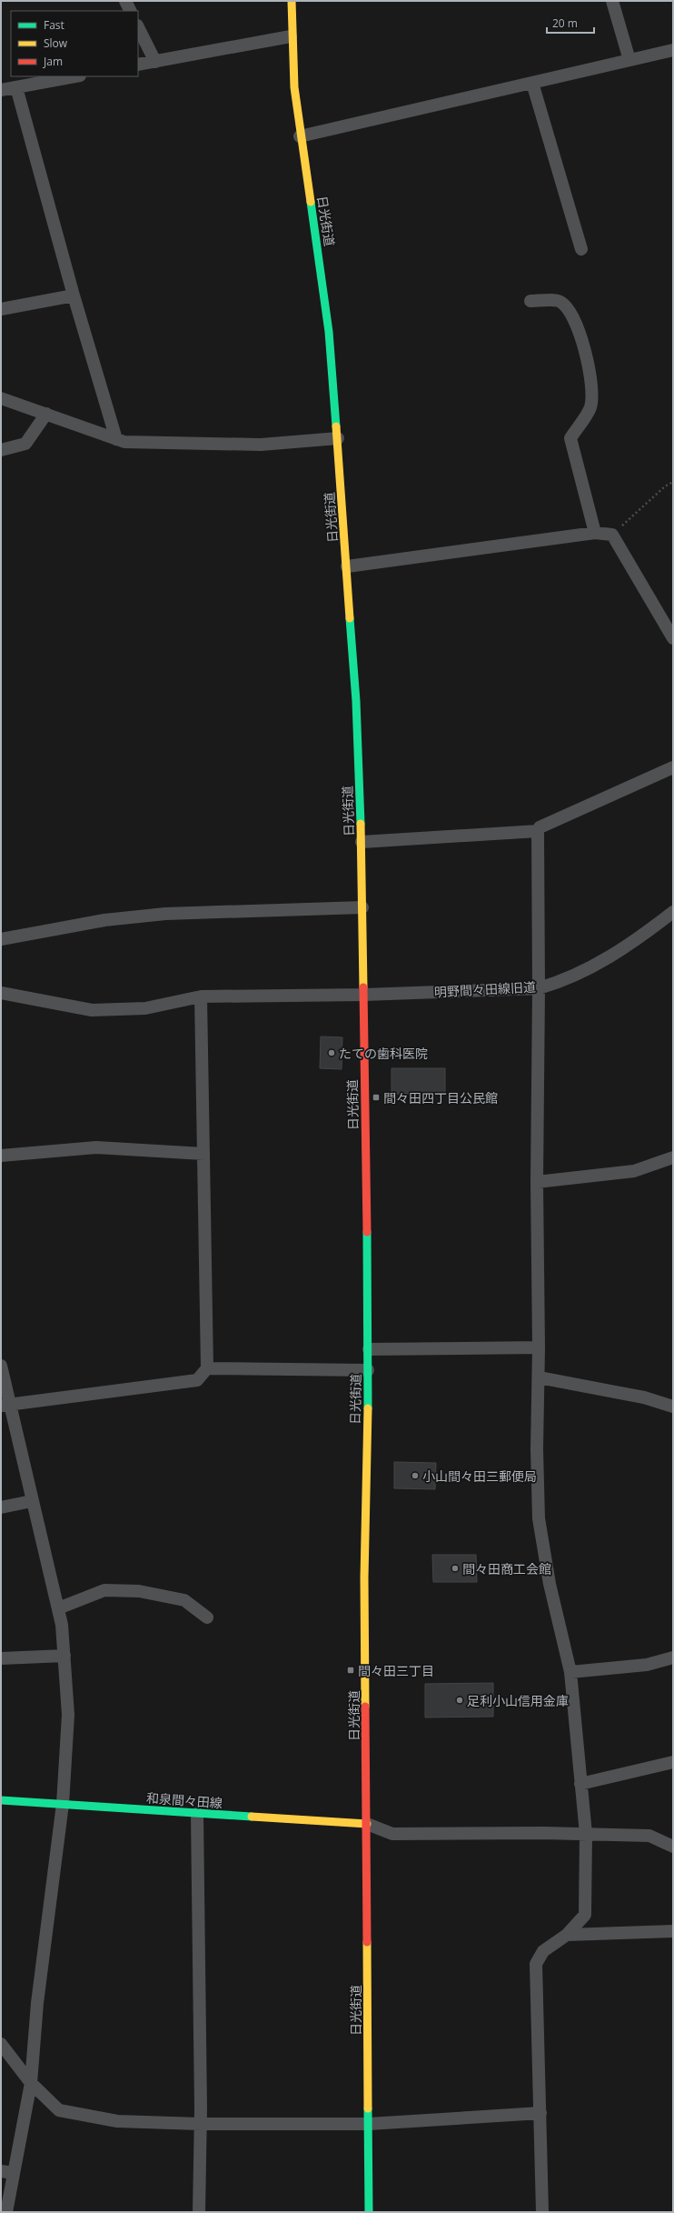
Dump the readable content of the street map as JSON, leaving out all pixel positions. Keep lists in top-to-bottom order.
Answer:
{
  "streets": {
    "main road": ["日光街道", "和泉間々田線"],
    "street": ["明野間々田線旧道"]
  },
  "crossings": [
    ["日光街道", "明野間々田線旧道"],
    ["日光街道", "和泉間々田線"]
  ],
  "places": {
    "other": [
      "たての歯科医院",
      "小山間々田三郵便局",
      "間々田商工会館",
      "足利小山信用金庫"
    ],
    "transit": ["間々田四丁目公民館", "間々田三丁目"]
  },
  "legend": ["Fast", "Slow", "Jam"],
  "scale_bar": "20 m"
}
